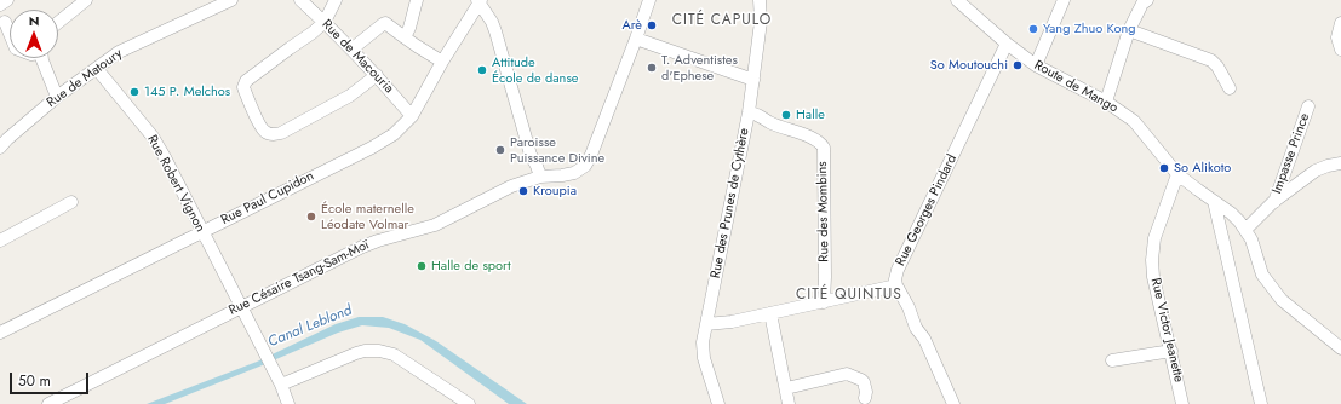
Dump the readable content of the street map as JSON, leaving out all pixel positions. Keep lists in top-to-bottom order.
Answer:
{
  "streets": {
    "street": [
      "Rue de Macouria",
      "Rue de Matoury",
      "Route de Mango",
      "Impasse Prince",
      "Rue Robert Vignon",
      "Rue Paul Cupidon",
      "Rue des Prunes de Cythère",
      "Rue Georges Pindard",
      "Rue des Mombins",
      "Rue Césaire Tsang-Sam-Moï",
      "Rue Victor Jeanette"
    ]
  },
  "crossings": [
    ["Rue de Macouria", "Rue Paul Cupidon"],
    ["Rue de Matoury", "Rue Robert Vignon"],
    ["Route de Mango", "Rue Georges Pindard"],
    ["Route de Mango", "Rue Victor Jeanette"],
    ["Rue Robert Vignon", "Rue Paul Cupidon"],
    ["Rue Robert Vignon", "Rue Césaire Tsang-Sam-Moï"],
    ["Rue des Prunes de Cythère", "Rue des Mombins"]
  ],
  "districts": ["CITÉ CAPULO", "CITÉ QUINTUS"],
  "water": ["Canal Leblond"],
  "places": [
    "Arè",
    "Yang Zhuo Kong",
    "So Moutouchi",
    "T. Adventistes d'Ephese",
    "Attitude École de danse",
    "145 P. Melchos",
    "Halle",
    "Paroisse Puissance Divine",
    "So Alikoto",
    "Kroupia",
    "École maternelle Léodate Volmar",
    "Halle de sport"
  ],
  "scale_bar": "50 m",
  "north": "top"
}
